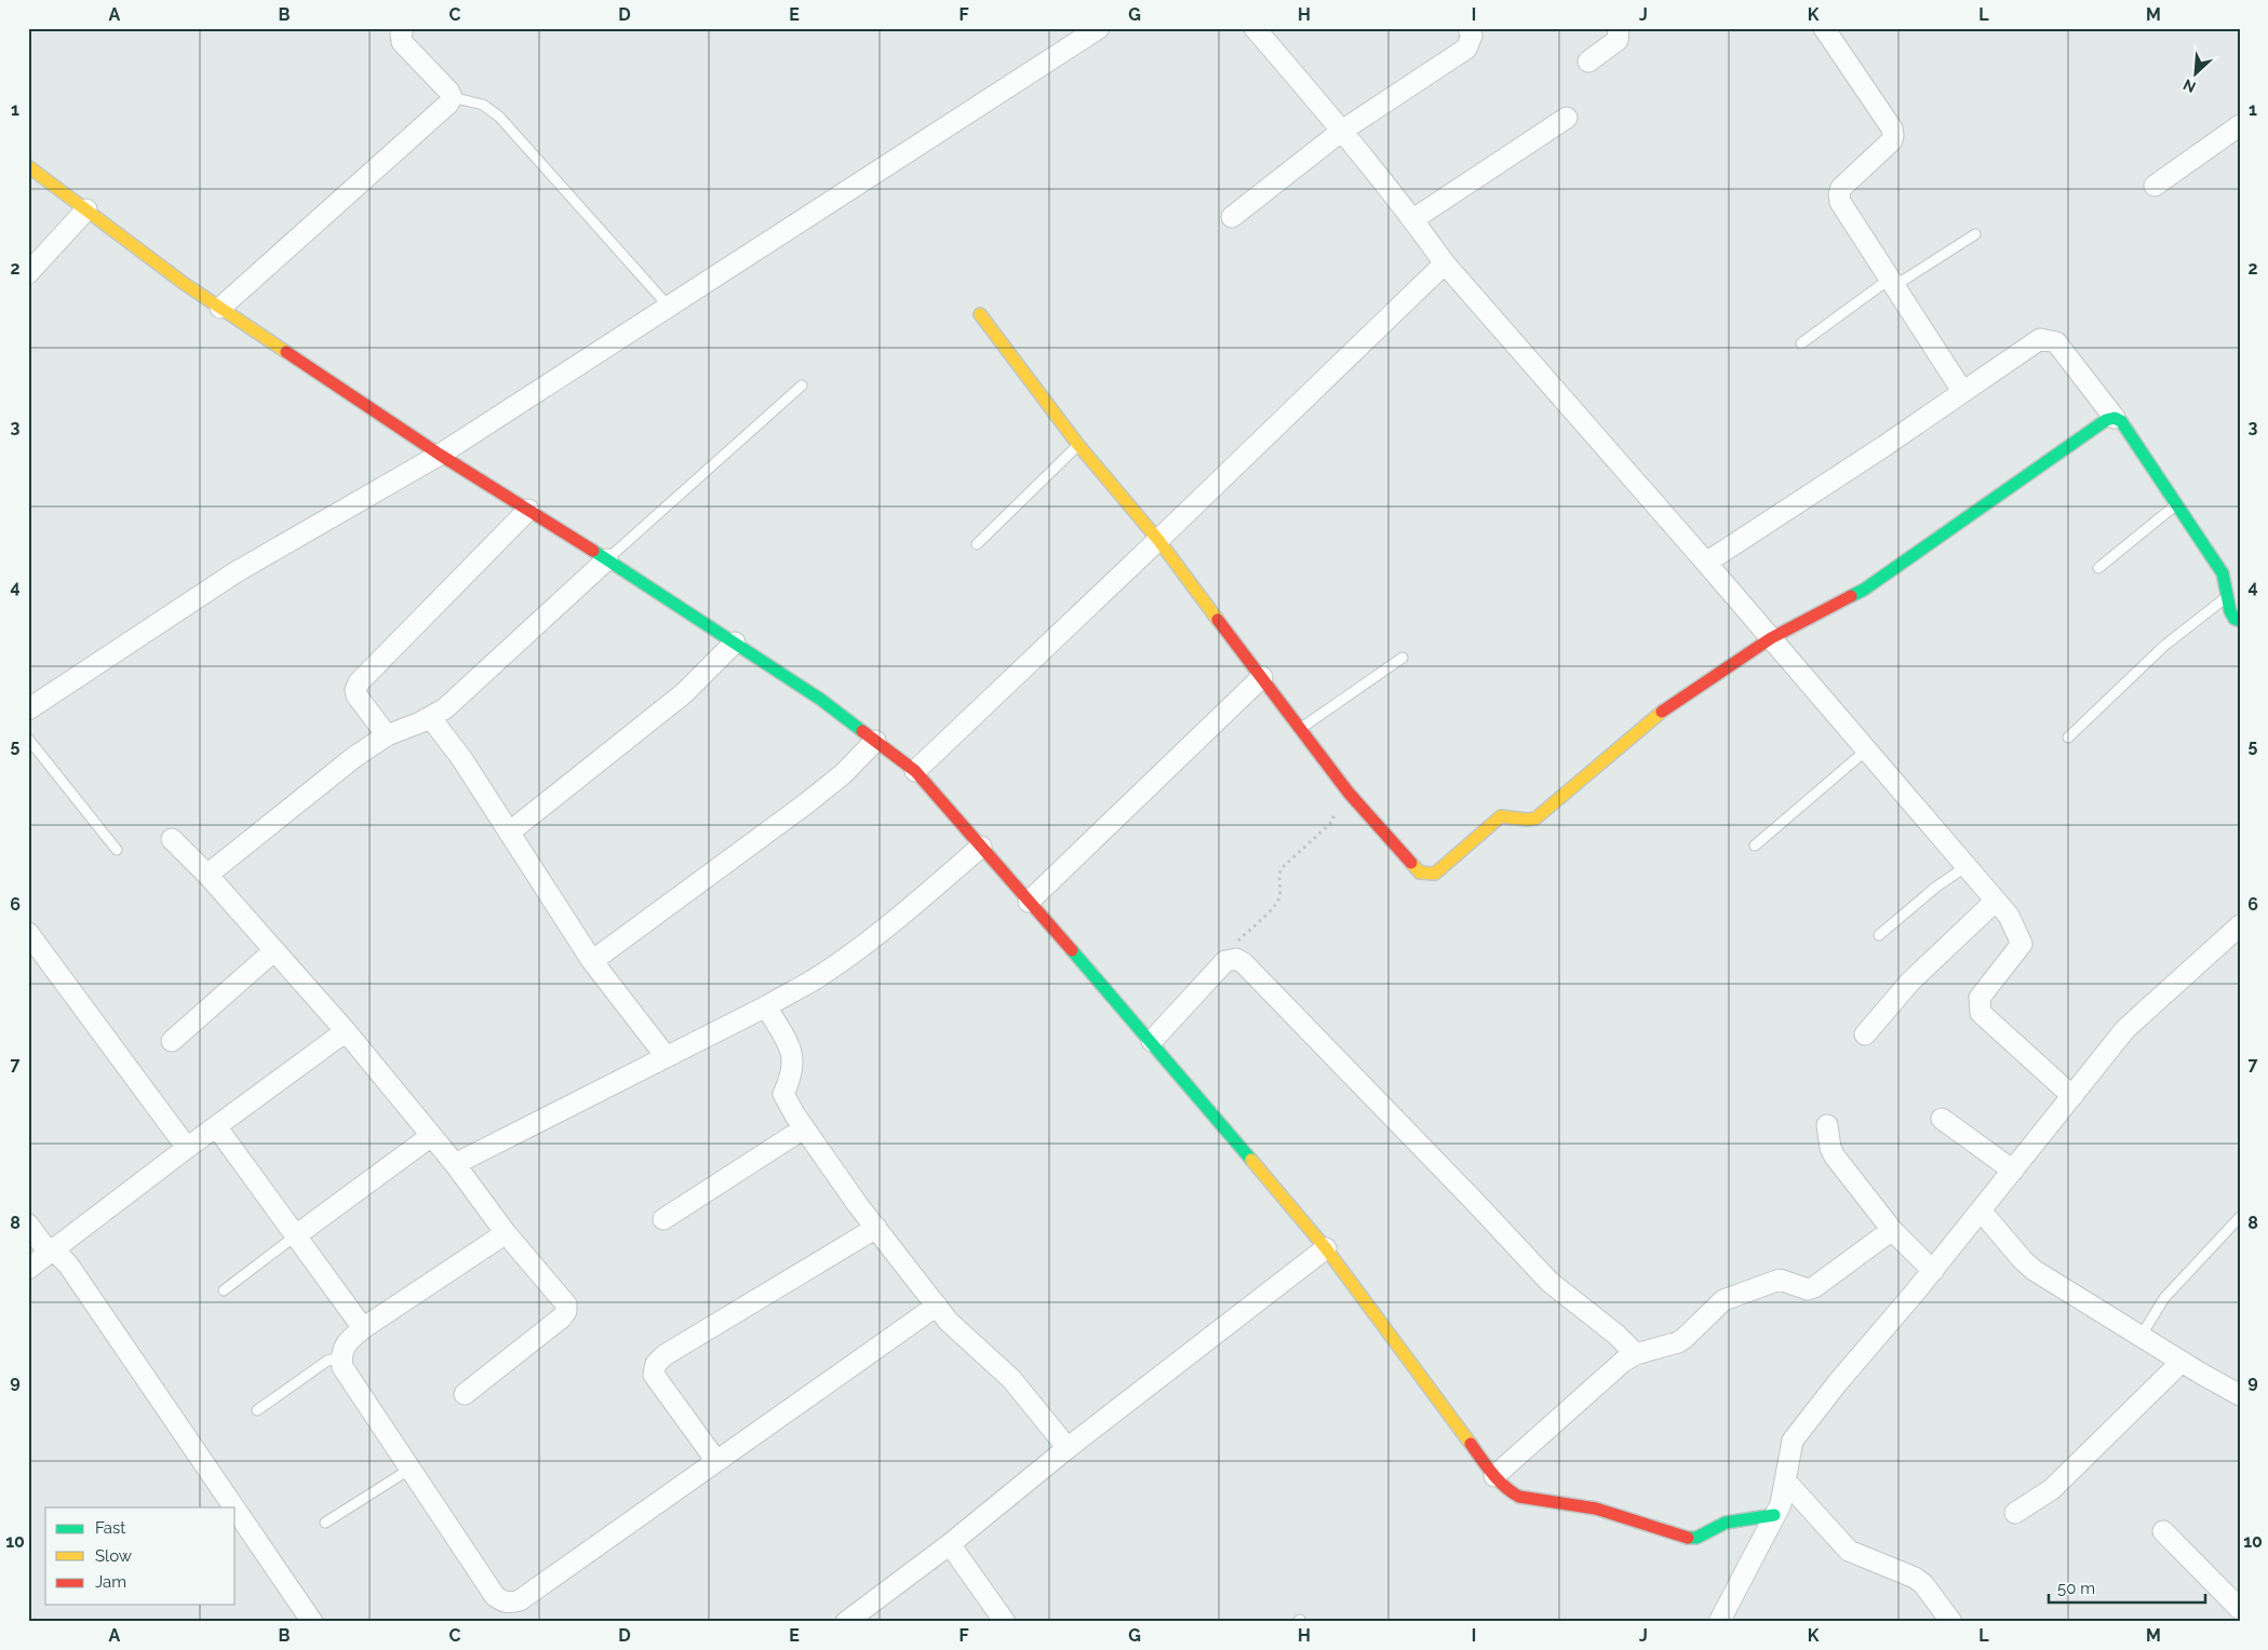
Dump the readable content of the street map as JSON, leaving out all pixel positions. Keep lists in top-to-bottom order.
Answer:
{
  "legend": ["Fast", "Slow", "Jam"],
  "scale_bar": "50 m",
  "north": "bottom left",
  "grid": {
    "columns": [
      "A",
      "B",
      "C",
      "D",
      "E",
      "F",
      "G",
      "H",
      "I",
      "J",
      "K",
      "L",
      "M"
    ],
    "rows": [
      "1",
      "2",
      "3",
      "4",
      "5",
      "6",
      "7",
      "8",
      "9",
      "10"
    ]
  }
}
